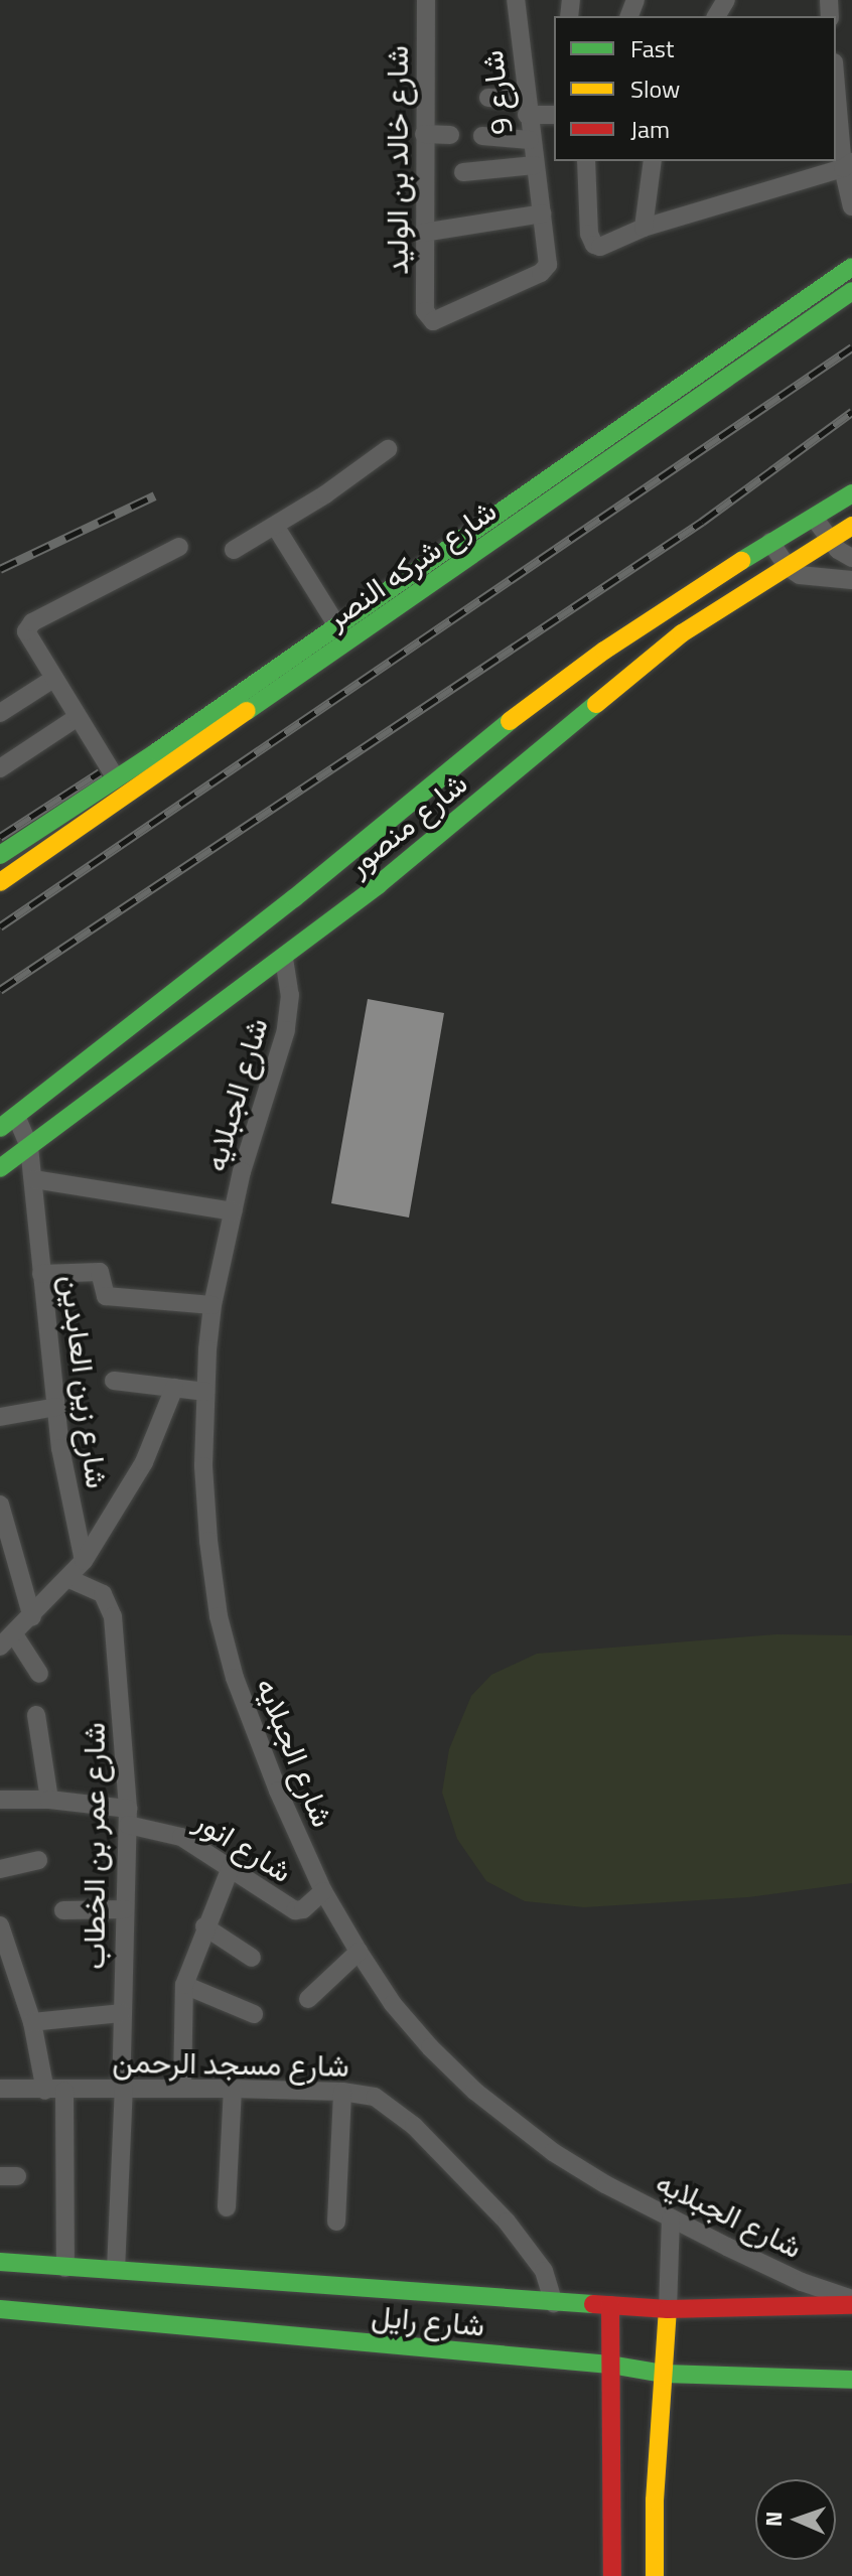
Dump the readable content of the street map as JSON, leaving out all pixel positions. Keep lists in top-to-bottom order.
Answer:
{
  "streets": {
    "street": [
      "شارع 9",
      "شارع خالد بن الوليد",
      "شارع شركه النصر",
      "شارع منصور",
      "شارع الجبلايه",
      "شارع زين العابدين",
      "شارع عمر بن الخطاب",
      "شارع انور",
      "شارع مسجد الرحمن",
      "شارع رايل"
    ]
  },
  "crossings": [
    ["شارع 9", "شارع خالد بن الوليد"],
    ["شارع منصور", "شارع الجبلايه"],
    ["شارع منصور", "شارع زين العابدين"],
    ["شارع الجبلايه", "شارع انور"],
    ["شارع الجبلايه", "شارع رايل"],
    ["شارع عمر بن الخطاب", "شارع انور"],
    ["شارع عمر بن الخطاب", "شارع مسجد الرحمن"],
    ["شارع عمر بن الخطاب", "شارع رايل"],
    ["شارع مسجد الرحمن", "شارع رايل"]
  ],
  "legend": ["Fast", "Slow", "Jam"],
  "north": "left"
}
